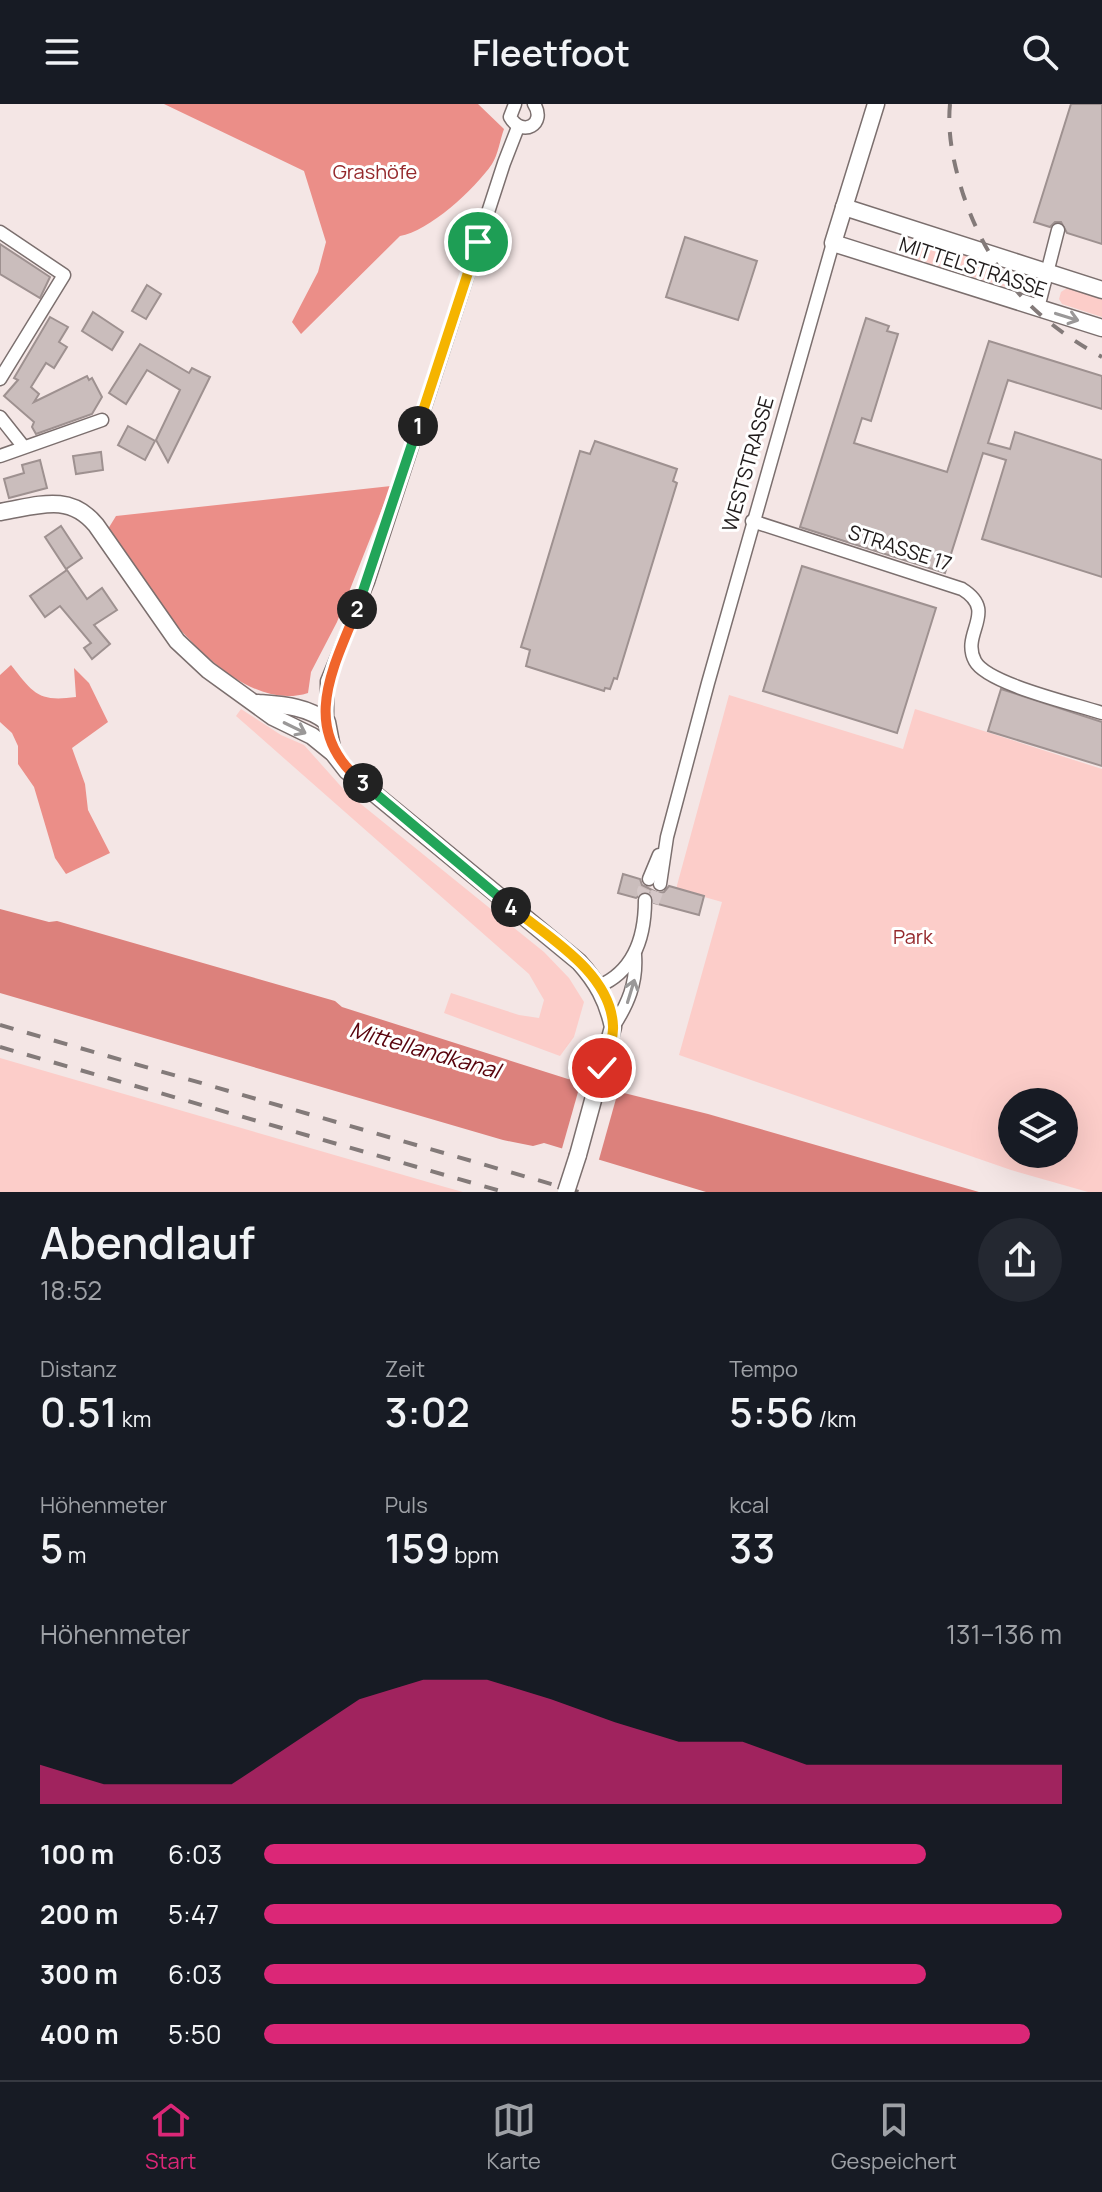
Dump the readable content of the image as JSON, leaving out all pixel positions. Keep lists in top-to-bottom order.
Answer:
{
  "streets": {
    "street": ["MITTELSTRASSE", "WESTSTRASSE", "STRASSE 17"]
  },
  "crossings": [
    ["MITTELSTRASSE", "WESTSTRASSE"],
    ["WESTSTRASSE", "STRASSE 17"]
  ],
  "water": ["Mittellandkanal"],
  "parks": ["Grashöfe", "Park"],
  "page": {
    "header": "Fleetfoot",
    "pins": [
      "1",
      "2",
      "3",
      "4"
    ],
    "heading": ["Abendlauf", "18:52"],
    "stats": [
      ["Distanz", "0.51 km"],
      ["Zeit", "3:02"],
      ["Tempo", "5:56 /km"],
      ["Höhenmeter", "5 m"],
      ["Puls", "159 bpm"],
      ["kcal", "33"]
    ],
    "chart": ["Höhenmeter", "131–136 m"],
    "list": [
      {
        "name": "100 m",
        "note": "6:03"
      },
      {
        "name": "200 m",
        "note": "5:47"
      },
      {
        "name": "300 m",
        "note": "6:03"
      },
      {
        "name": "400 m",
        "note": "5:50"
      }
    ],
    "tabs": ["Start", "Karte", "Gespeichert"]
  }
}
